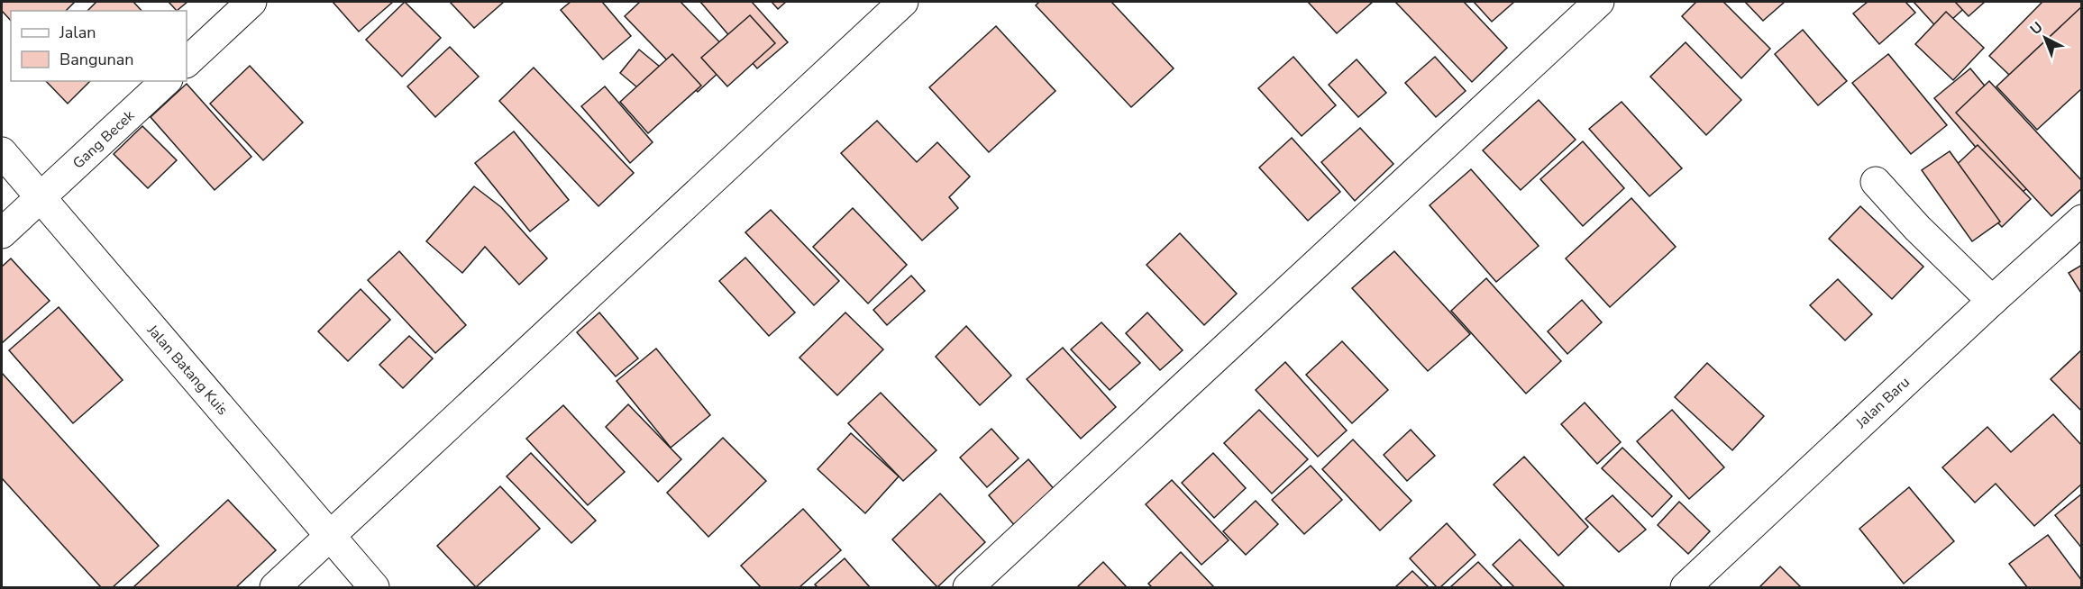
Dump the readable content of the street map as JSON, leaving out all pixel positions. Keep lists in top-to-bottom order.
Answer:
{
  "streets": {
    "street": ["Gang Becek", "Jalan Batang Kuis", "Jalan Baru"]
  },
  "crossings": [
    ["Gang Becek", "Jalan Batang Kuis"]
  ],
  "legend": ["Jalan", "Bangunan"],
  "north": "top left"
}
